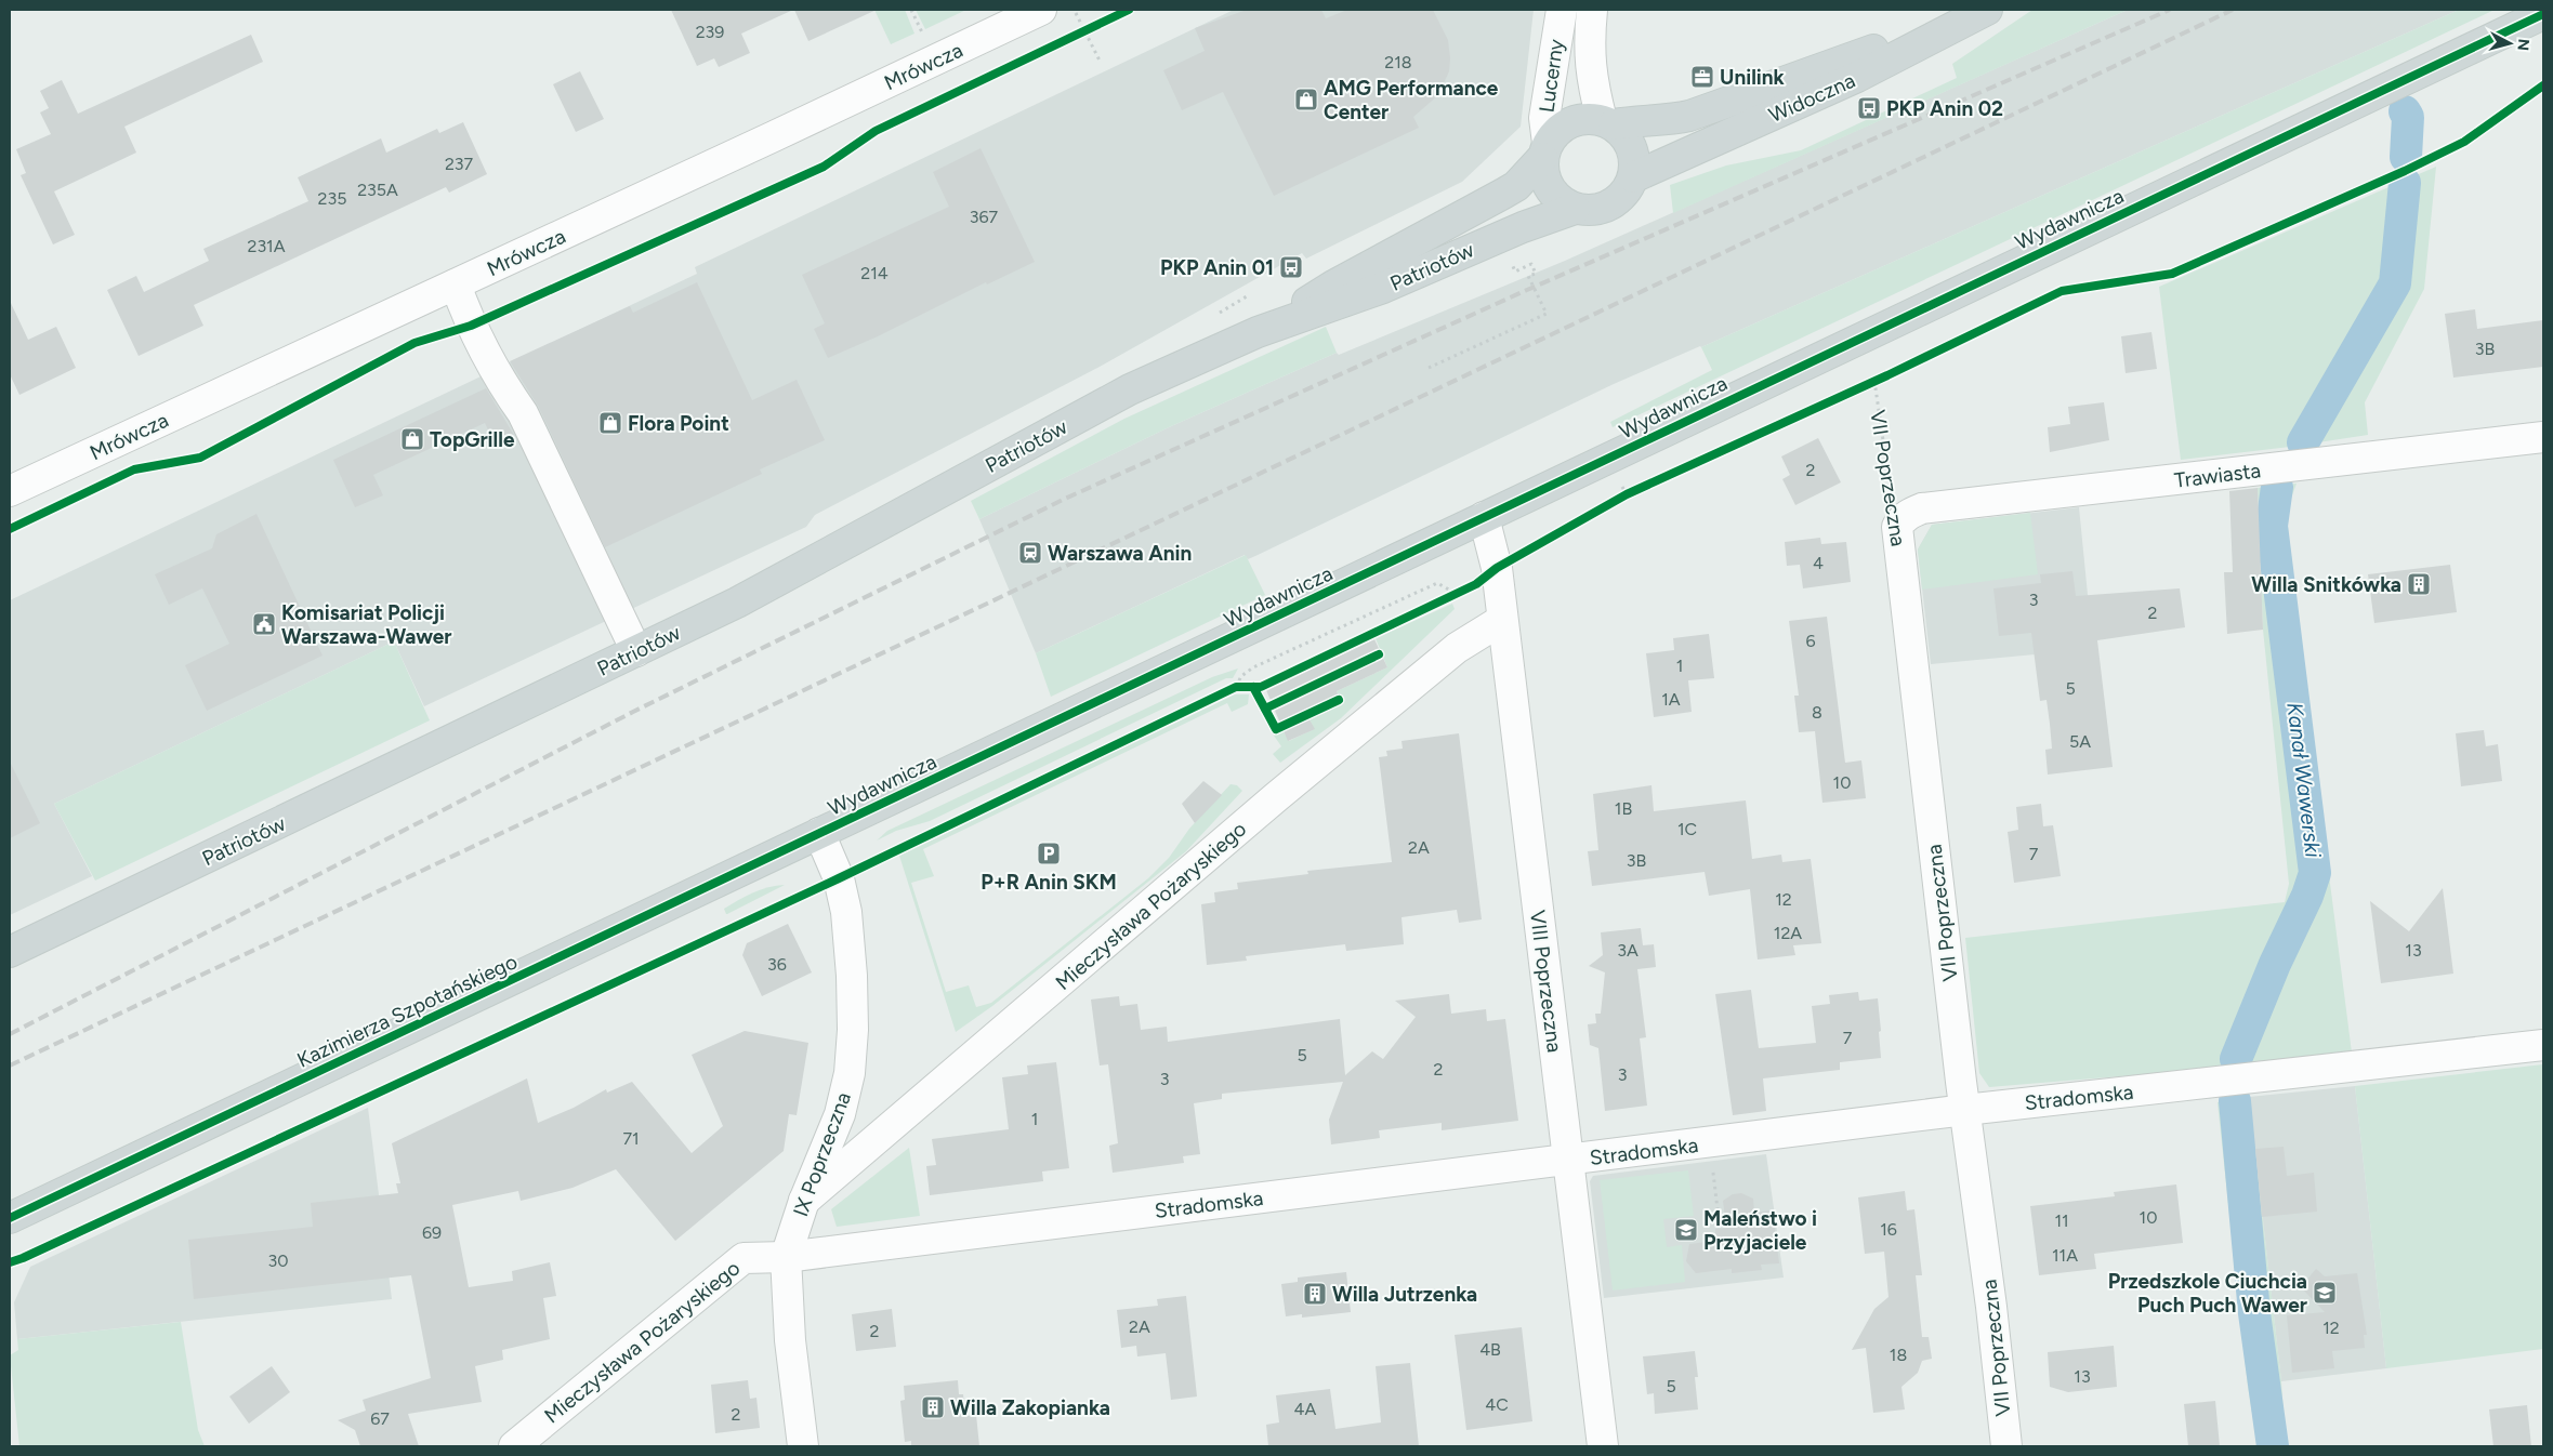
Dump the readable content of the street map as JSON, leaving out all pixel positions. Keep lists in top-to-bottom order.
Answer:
{
  "streets": {
    "main road": [
      "Widoczna",
      "Wydawnicza",
      "Patriotów",
      "Kazimierza Szpotańskiego"
    ],
    "street": [
      "Mrówcza",
      "Lucerny",
      "Trawiasta",
      "VII Poprzeczna",
      "Mieczysława Pożaryskiego",
      "VIII Poprzeczna",
      "Stradomska",
      "IX Poprzeczna"
    ]
  },
  "crossings": [
    ["Lucerny", "Widoczna"],
    ["Lucerny", "Patriotów"],
    ["Widoczna", "Patriotów"],
    ["Wydawnicza", "VIII Poprzeczna"],
    ["Wydawnicza", "Kazimierza Szpotańskiego"],
    ["Wydawnicza", "IX Poprzeczna"],
    ["Trawiasta", "VII Poprzeczna"],
    ["VII Poprzeczna", "Stradomska"],
    ["Mieczysława Pożaryskiego", "VIII Poprzeczna"],
    ["Mieczysława Pożaryskiego", "Stradomska"],
    ["Mieczysława Pożaryskiego", "IX Poprzeczna"],
    ["VIII Poprzeczna", "Stradomska"],
    ["Kazimierza Szpotańskiego", "IX Poprzeczna"],
    ["Stradomska", "IX Poprzeczna"]
  ],
  "water": ["Kanał Wawerski"],
  "places": {
    "office": ["Unilink"],
    "shop": ["AMG Performance Center", "Flora Point", "TopGrille"],
    "bus stop": ["PKP Anin 02", "PKP Anin 01"],
    "station": ["Warszawa Anin"],
    "building": ["Willa Snitkówka", "Willa Jutrzenka", "Willa Zakopianka"],
    "public building": ["Komisariat Policji Warszawa-Wawer"],
    "parking": ["P+R Anin SKM"],
    "school or university": ["Maleństwo i Przyjaciele", "Przedszkole Ciuchcia Puch Puch Wawer"]
  },
  "house_numbers": [
    "239",
    "218",
    "237",
    "235A",
    "235",
    "367",
    "231A",
    "214",
    "3B",
    "2",
    "4",
    "3",
    "2",
    "6",
    "1",
    "5",
    "1A",
    "8",
    "5A",
    "10",
    "1B",
    "1C",
    "2A",
    "7",
    "3B",
    "12",
    "12A",
    "3A",
    "13",
    "36",
    "7",
    "5",
    "2",
    "3",
    "3",
    "1",
    "71",
    "10",
    "11",
    "16",
    "69",
    "11A",
    "30",
    "2A",
    "12",
    "2",
    "4B",
    "18",
    "13",
    "5",
    "4C",
    "4A",
    "2",
    "67"
  ],
  "north": "right"
}
